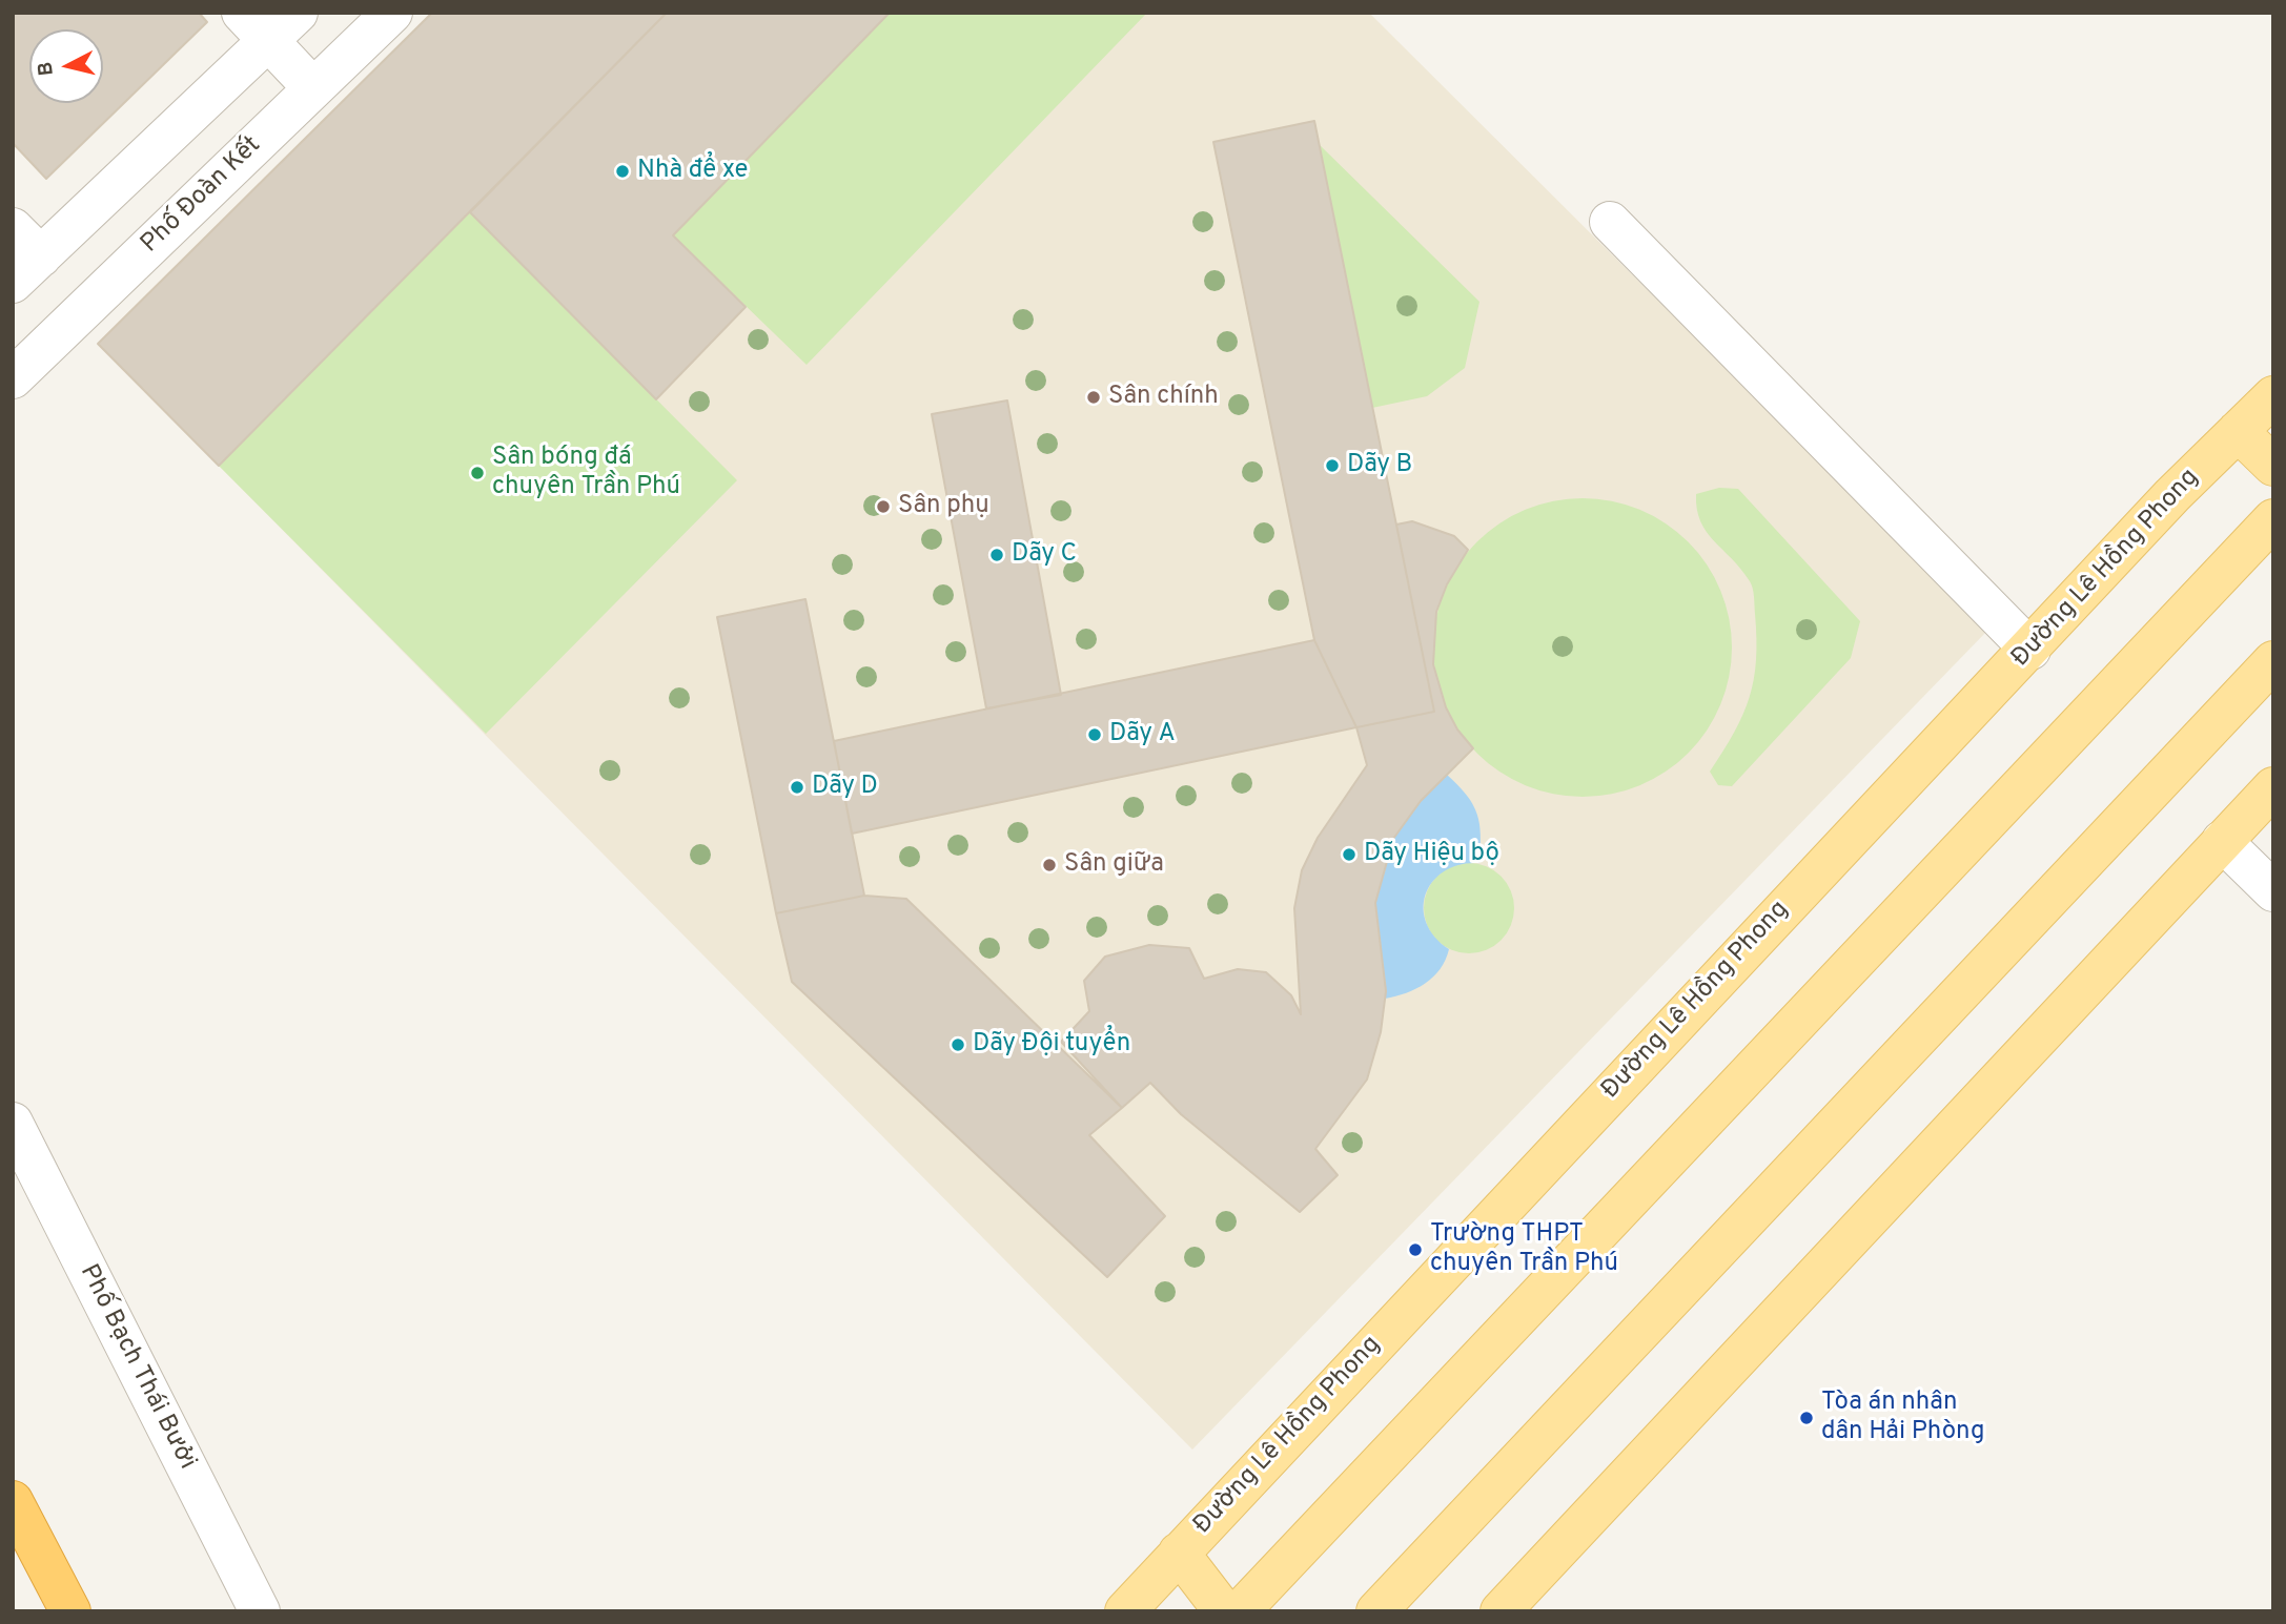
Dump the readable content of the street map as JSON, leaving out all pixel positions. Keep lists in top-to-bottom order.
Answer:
{
  "streets": {
    "main road": ["Đường Lê Hồng Phong"],
    "street": ["Phố Đoàn Kết", "Phố Bạch Thái Bưởi"]
  },
  "places": [
    "Nhà để xe",
    "Sân chính",
    "Dãy B",
    "Sân bóng đá chuyên Trần Phú",
    "Sân phụ",
    "Dãy C",
    "Dãy A",
    "Dãy D",
    "Dãy Hiệu bộ",
    "Sân giữa",
    "Dãy Đội tuyển",
    "Trường THPT chuyên Trần Phú",
    "Tòa án nhân dân Hải Phòng"
  ],
  "north": "left"
}
